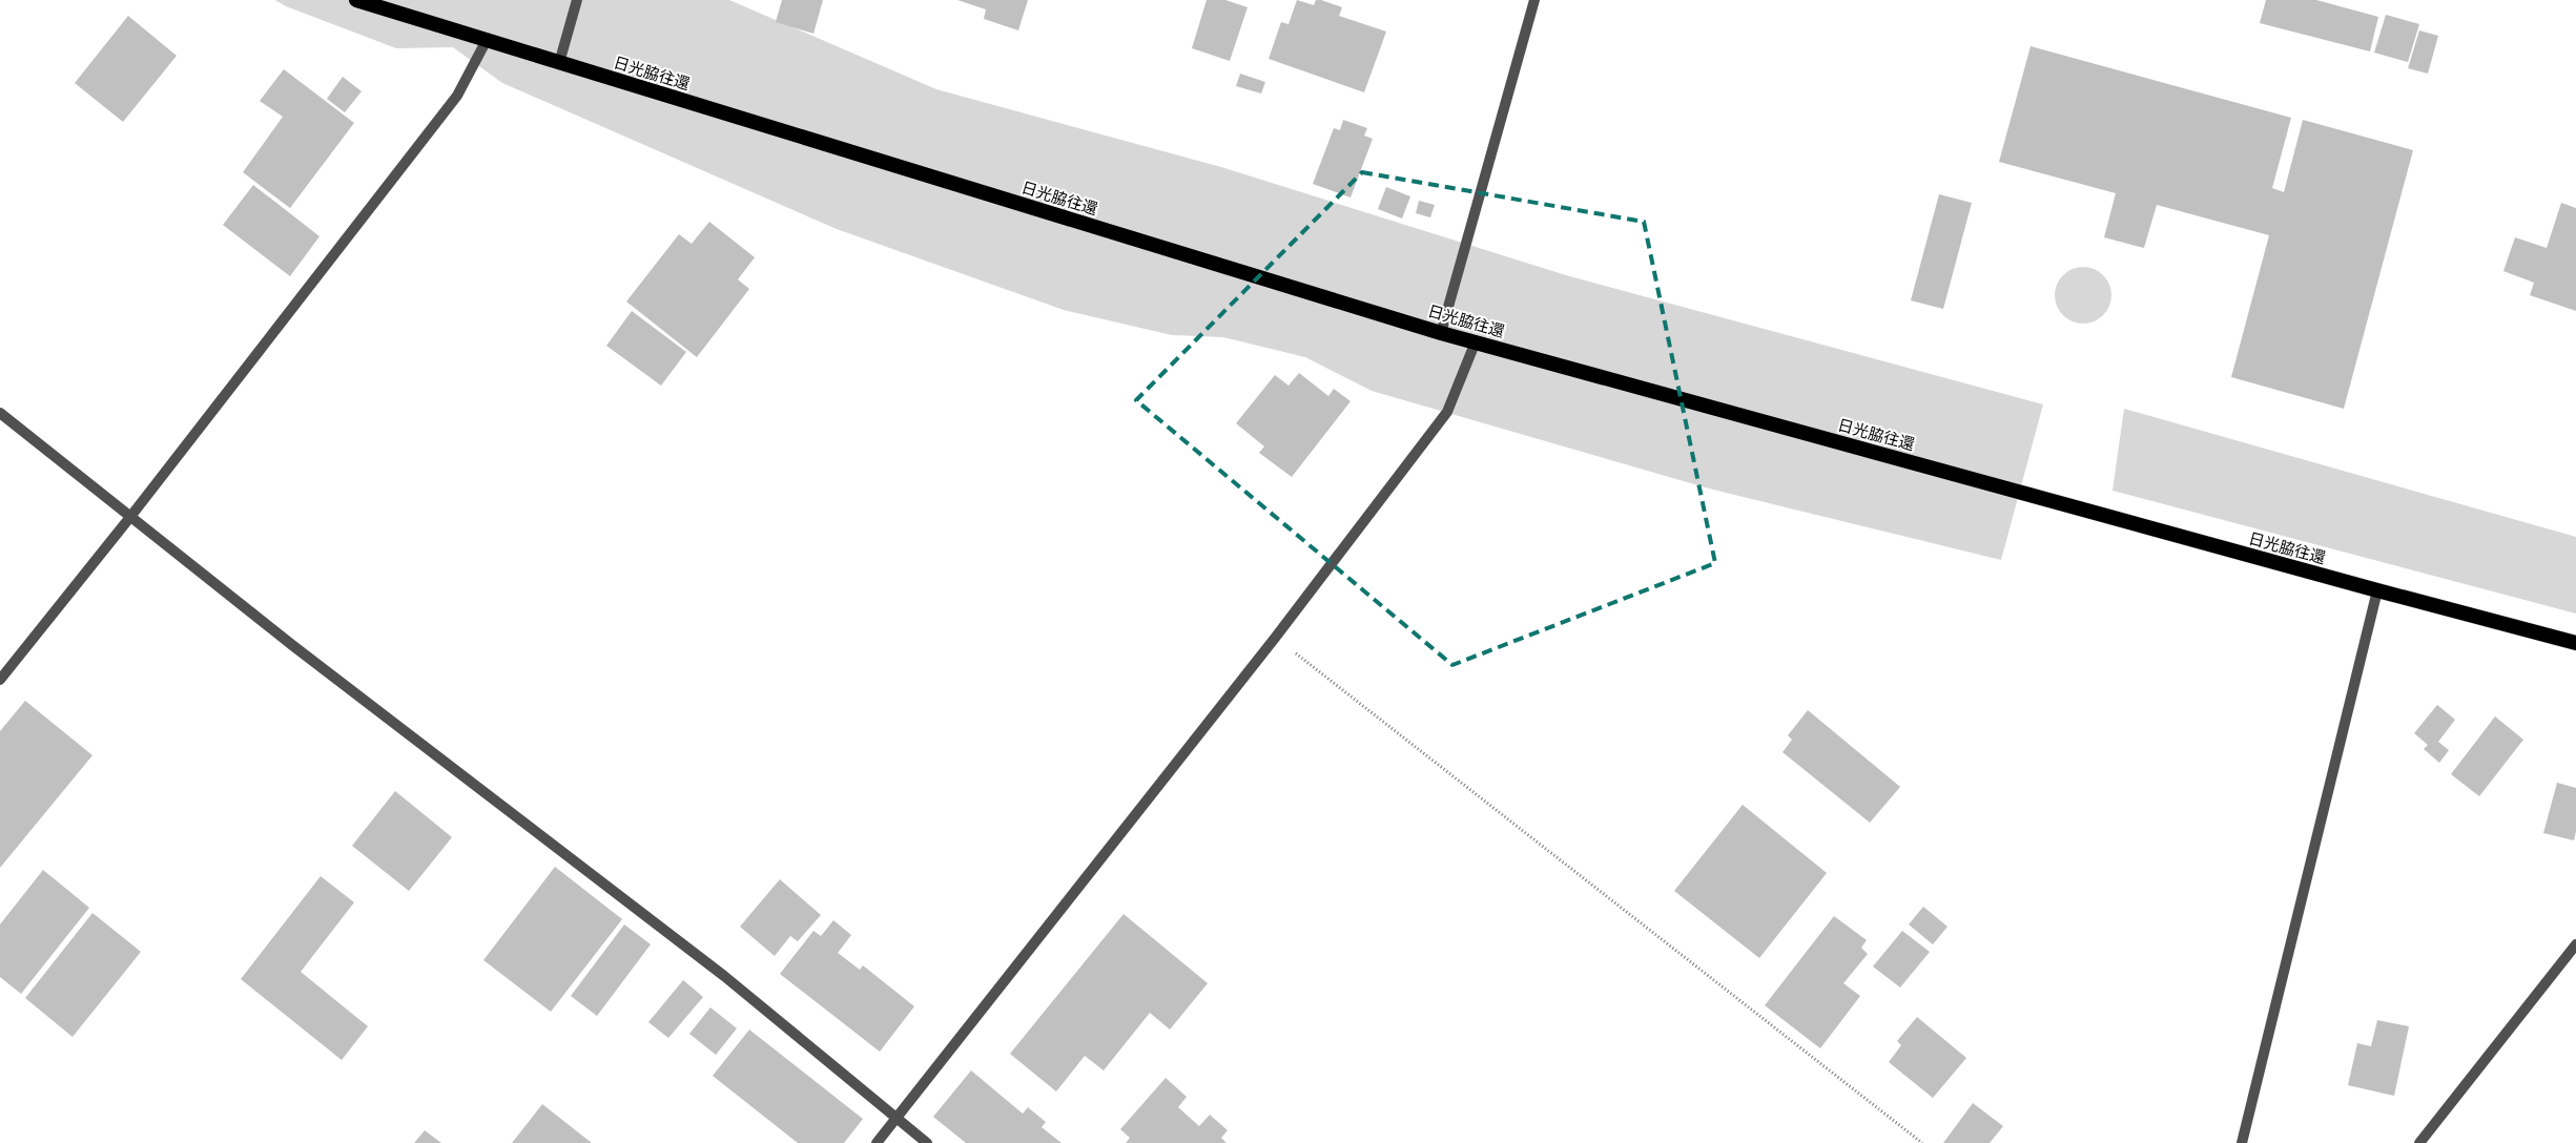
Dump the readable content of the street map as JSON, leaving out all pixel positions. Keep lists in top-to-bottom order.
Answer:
{
  "streets": {
    "highway": ["日光脇往還"]
  }
}
